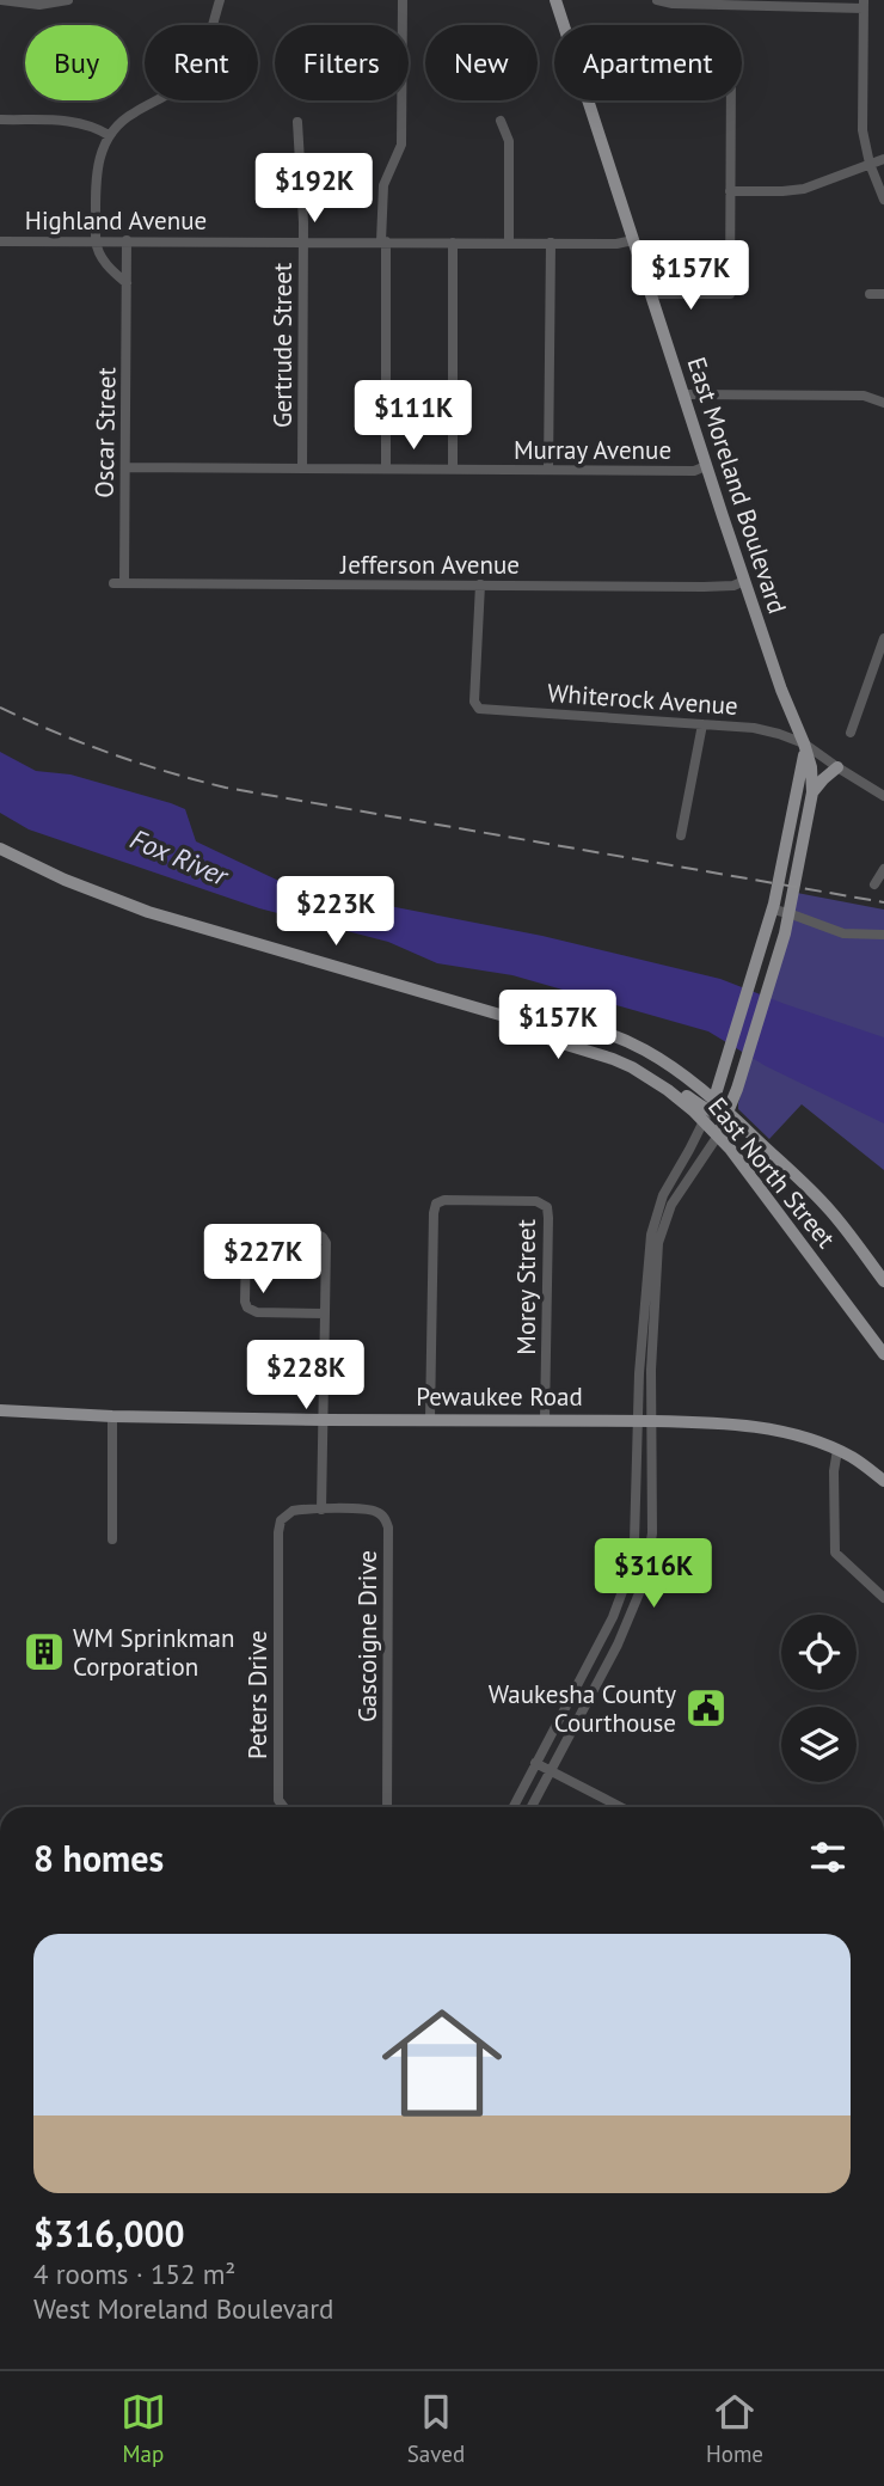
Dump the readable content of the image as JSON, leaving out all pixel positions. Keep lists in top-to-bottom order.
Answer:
{
  "streets": {
    "main road": ["East Moreland Boulevard", "East North Street", "Pewaukee Road"],
    "street": [
      "Highland Avenue",
      "Gertrude Street",
      "Oscar Street",
      "Murray Avenue",
      "Jefferson Avenue",
      "Whiterock Avenue",
      "Morey Street",
      "Gascoigne Drive",
      "Peters Drive"
    ]
  },
  "crossings": [
    ["Highland Avenue", "Gertrude Street"],
    ["Highland Avenue", "Oscar Street"],
    ["Highland Avenue", "East Moreland Boulevard"],
    ["Gertrude Street", "Murray Avenue"],
    ["Oscar Street", "Murray Avenue"],
    ["Oscar Street", "Jefferson Avenue"],
    ["Murray Avenue", "East Moreland Boulevard"],
    ["East Moreland Boulevard", "Jefferson Avenue"],
    ["East Moreland Boulevard", "Whiterock Avenue"],
    ["East Moreland Boulevard", "East North Street"],
    ["Jefferson Avenue", "Whiterock Avenue"],
    ["Morey Street", "Pewaukee Road"],
    ["Gascoigne Drive", "Peters Drive"]
  ],
  "water": ["Fox River"],
  "places": {
    "building": ["WM Sprinkman Corporation"],
    "public building": ["Waukesha County Courthouse"]
  },
  "page": {
    "chip": [
      "Buy",
      "Rent",
      "Filters",
      "New",
      "Apartment"
    ],
    "price": [
      "$192K",
      "$157K",
      "$111K",
      "$223K",
      "$157K",
      "$227K",
      "$228K",
      "$316K"
    ],
    "heading": "8 homes",
    "list": [
      {
        "name": "$316,000",
        "note": "4 rooms · 152 m² · West Moreland Boulevard"
      }
    ],
    "tabs": ["Map", "Saved", "Home"]
  }
}
